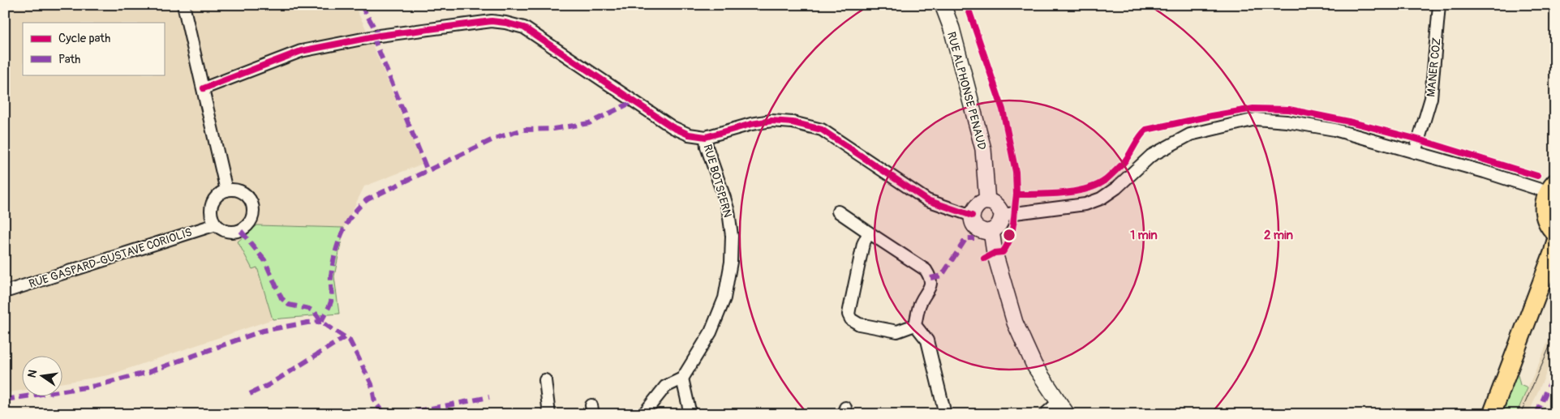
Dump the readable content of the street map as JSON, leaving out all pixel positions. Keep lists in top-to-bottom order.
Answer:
{
  "streets": {
    "street": [
      "MANER COZ",
      "RUE ALPHONSE PENAUD",
      "RUE BOTSPERN",
      "RUE GASPARD-GUSTAVE CORIOLIS"
    ]
  },
  "legend": ["Cycle path", "Path"],
  "north": "left",
  "rings": ["1 min", "2 min"]
}
